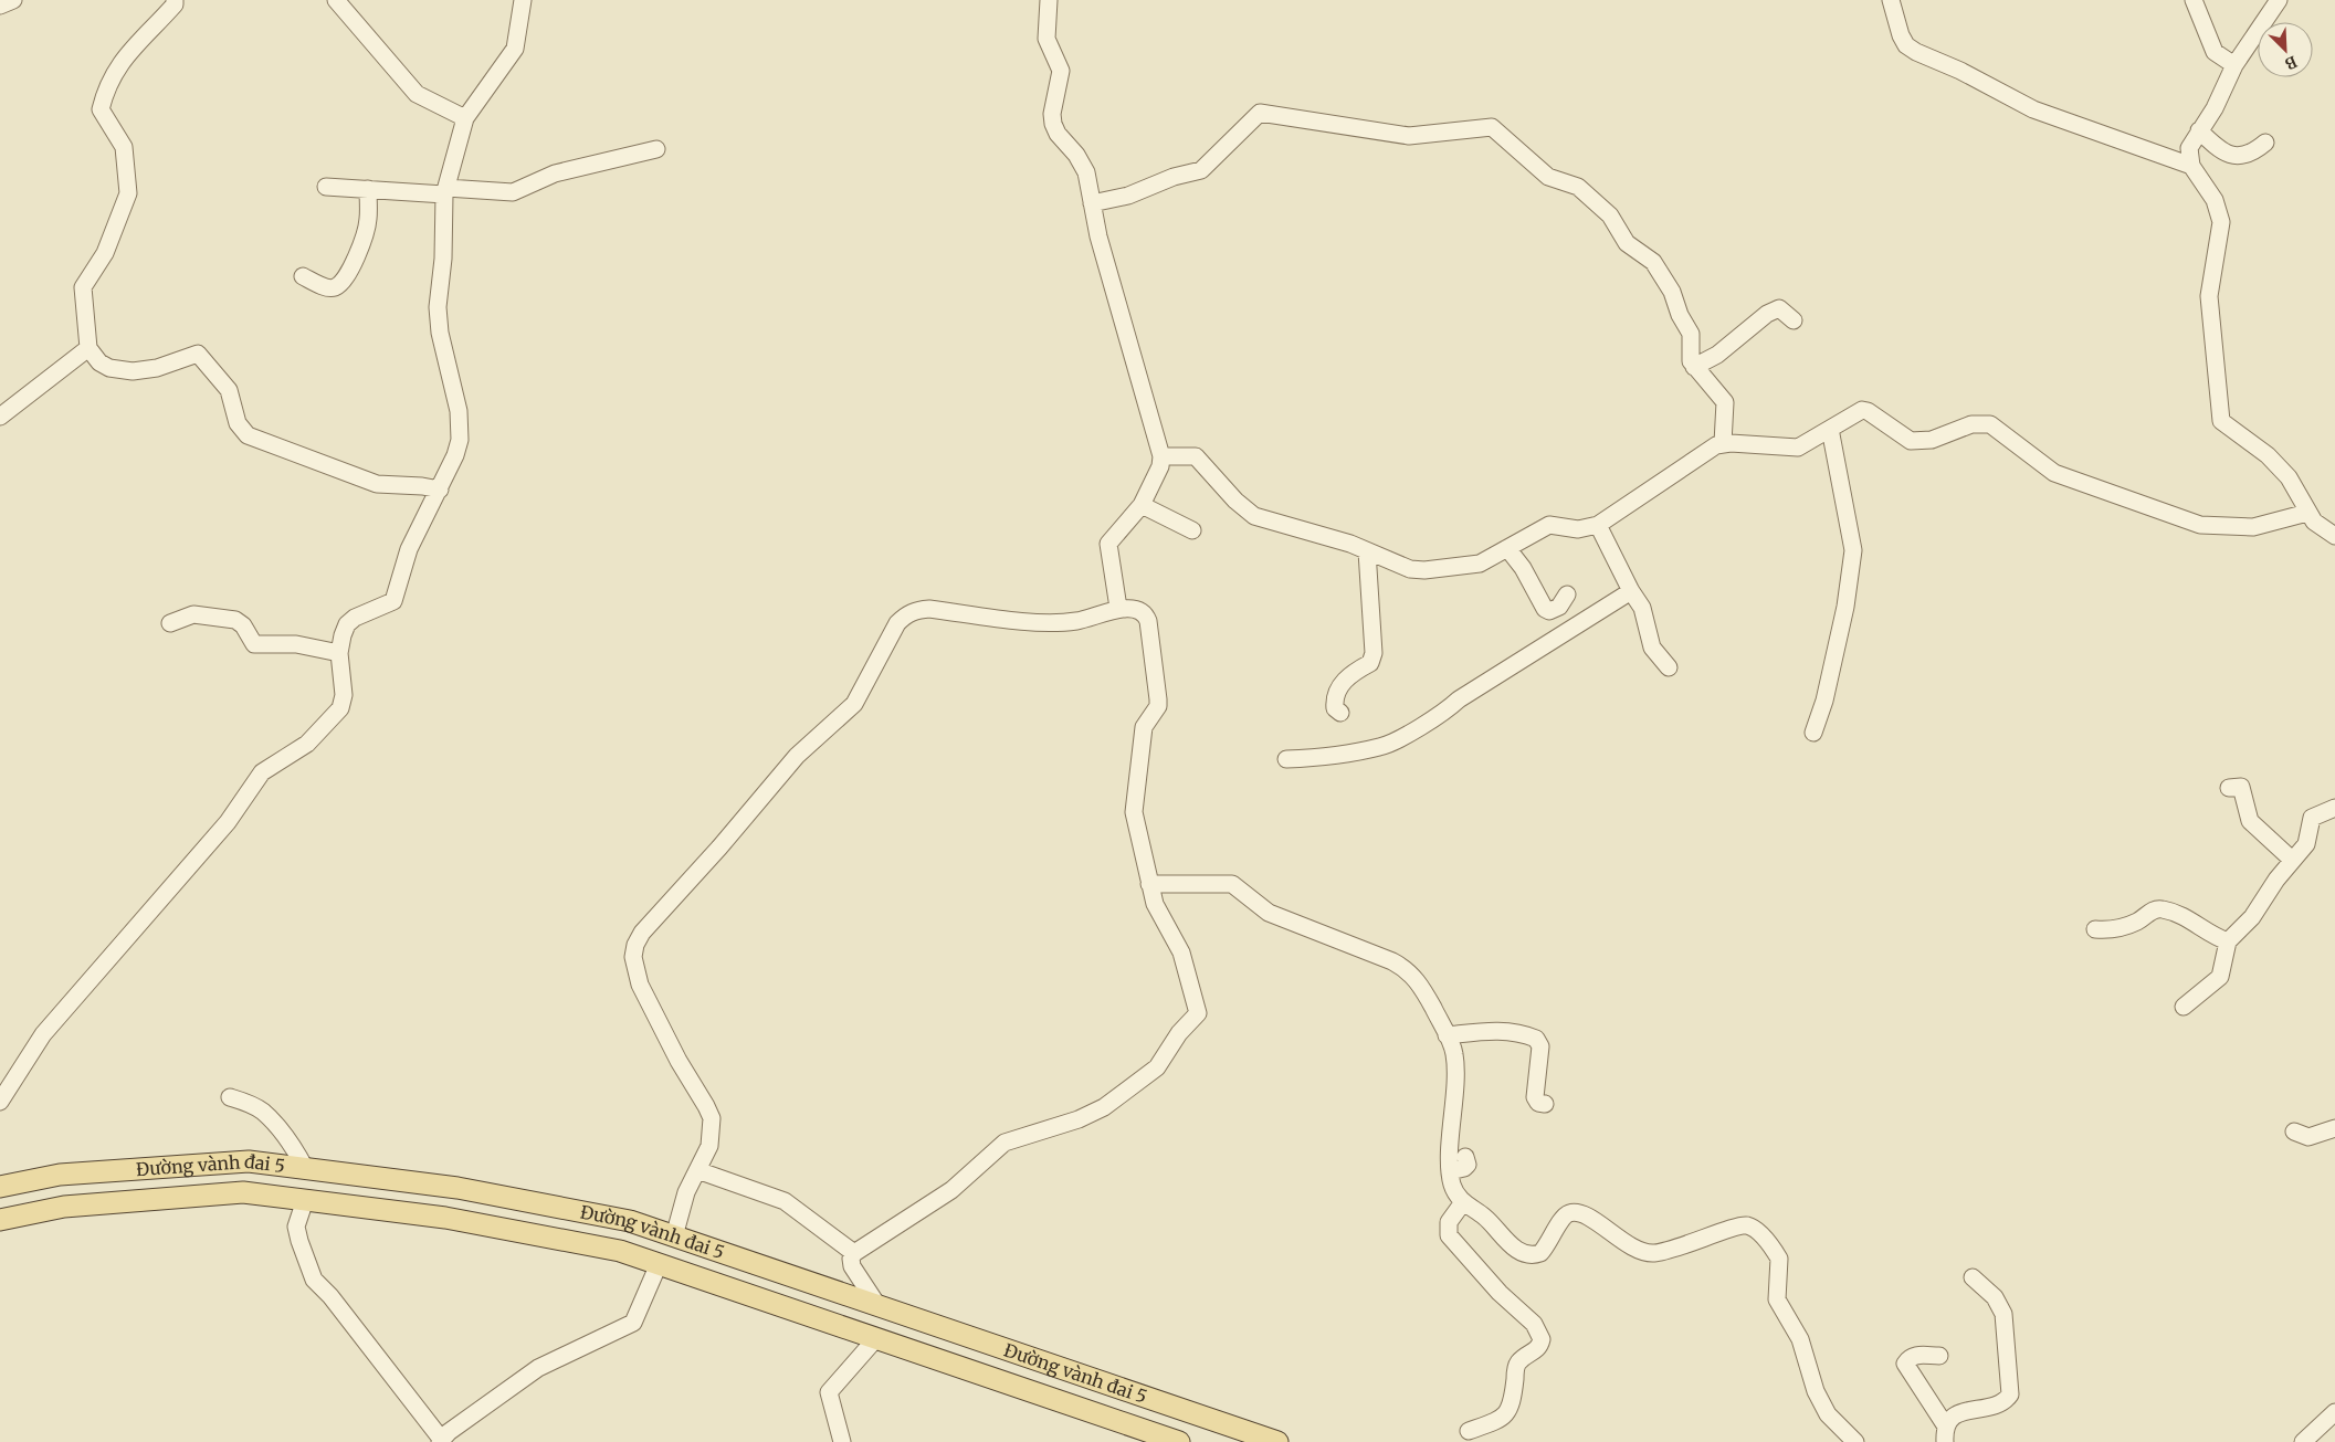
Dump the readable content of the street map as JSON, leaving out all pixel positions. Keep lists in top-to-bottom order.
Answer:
{
  "streets": {
    "main road": ["Đường vành đai 5"]
  },
  "north": "bottom right"
}
